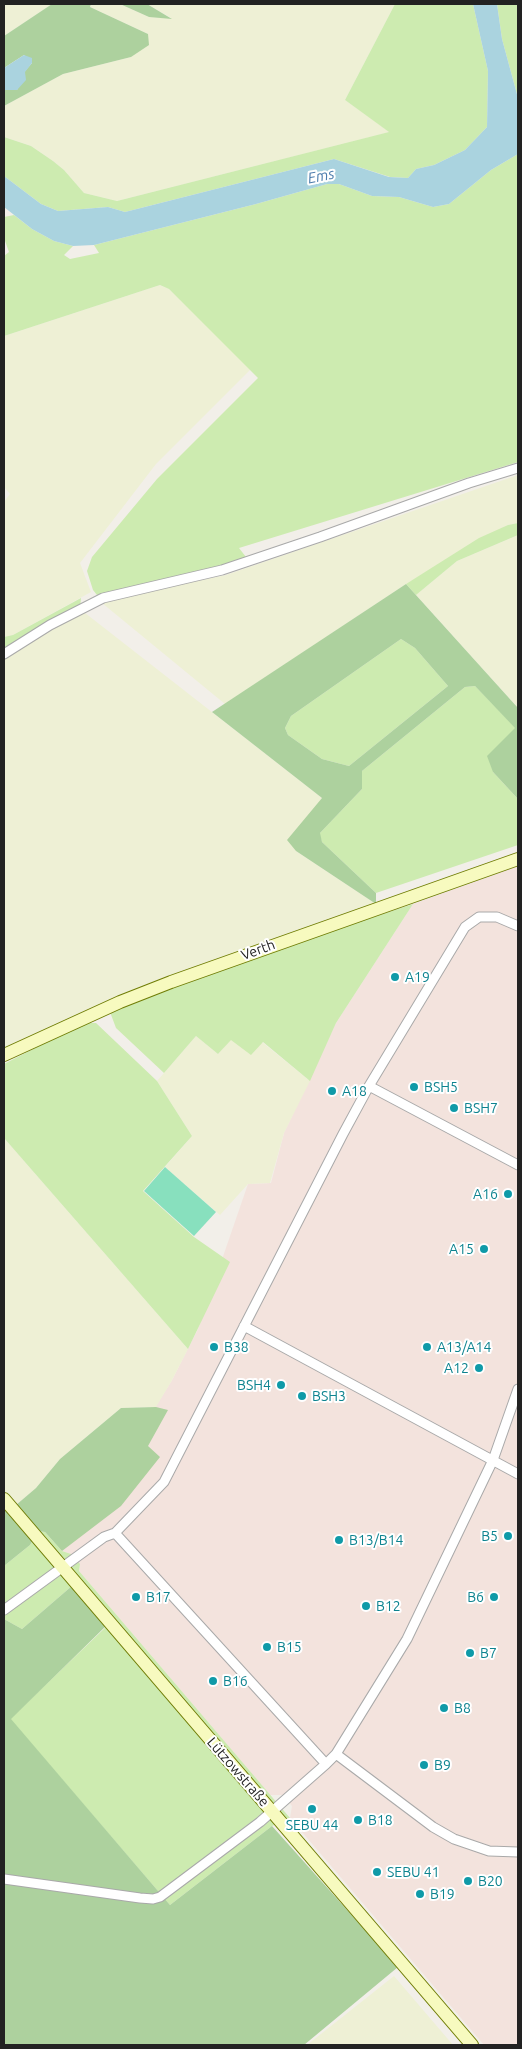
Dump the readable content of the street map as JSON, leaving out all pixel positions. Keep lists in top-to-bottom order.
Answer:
{
  "streets": {
    "street": ["Verth", "Lützowstraße"]
  },
  "water": ["Ems"],
  "places": [
    "A19",
    "BSH5",
    "A18",
    "BSH7",
    "A16",
    "A15",
    "B38",
    "A13/A14",
    "A12",
    "BSH4",
    "BSH3",
    "B5",
    "B13/B14",
    "B17",
    "B6",
    "B12",
    "B15",
    "B7",
    "B16",
    "B8",
    "B9",
    "SEBU 44",
    "B18",
    "SEBU 41",
    "B20",
    "B19"
  ]
}
